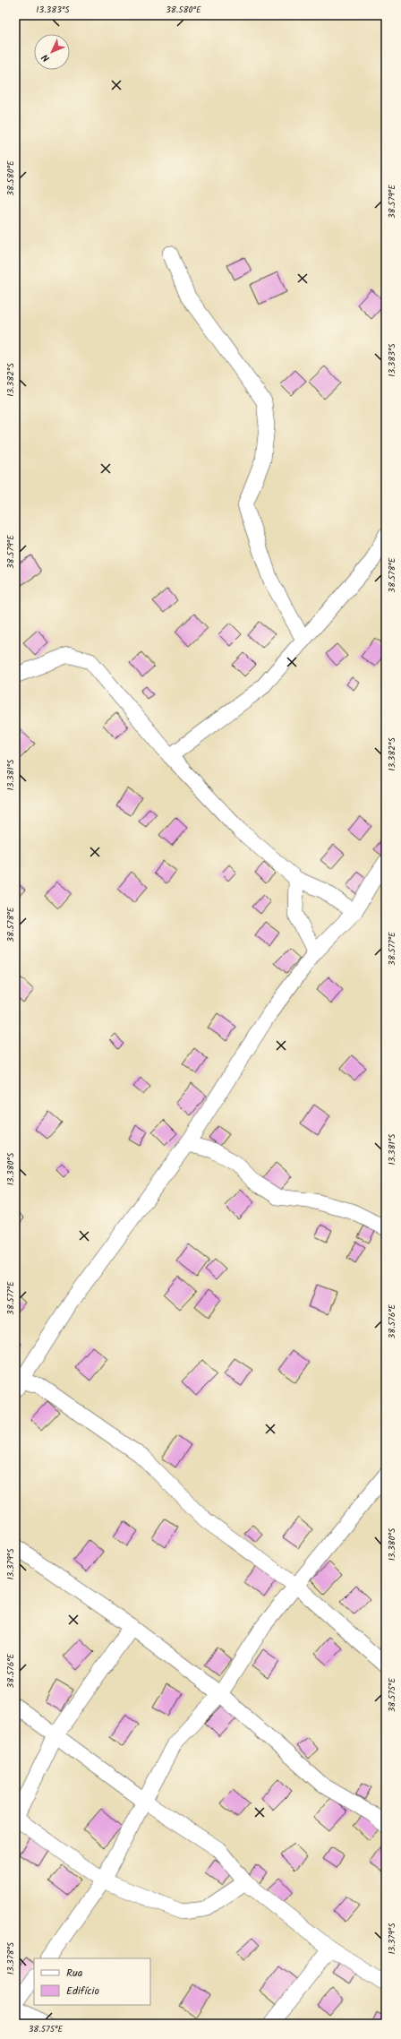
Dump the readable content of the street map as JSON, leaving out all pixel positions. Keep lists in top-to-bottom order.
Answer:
{
  "legend": ["Rua", "Edifício"],
  "north": "bottom left",
  "coordinates": [
    "13.383°S",
    "38.580°E",
    "38.579°E",
    "13.382°S",
    "38.578°E",
    "13.381°S",
    "38.577°E",
    "13.380°S",
    "38.576°E",
    "13.379°S",
    "38.575°E",
    "13.378°S"
  ]
}
